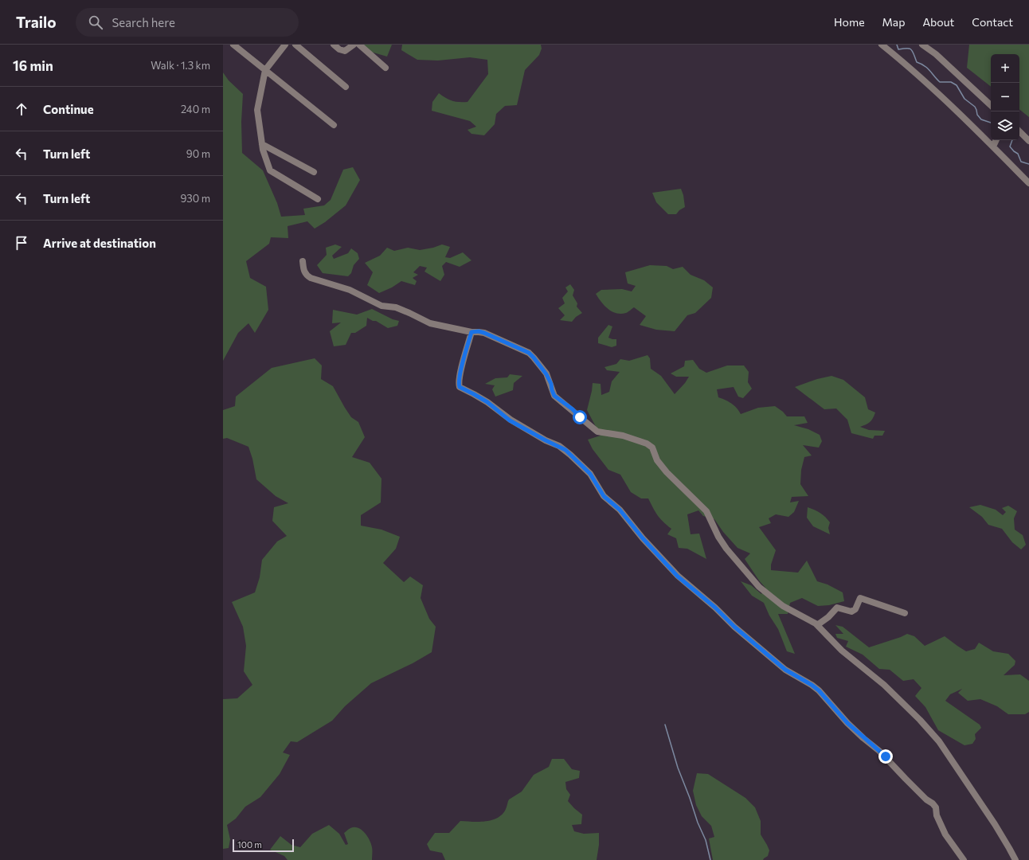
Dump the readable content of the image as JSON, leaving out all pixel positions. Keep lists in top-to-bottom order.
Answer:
{
  "scale_bar": "100 m",
  "page": {
    "header": "Trailo",
    "search": "Search here",
    "nav": [
      "Home",
      "Map",
      "About",
      "Contact"
    ],
    "heading": ["16 min", "Walk · 1.3 km"],
    "map_buttons": ["+", "−"],
    "list": [
      ["Continue", "240 m"],
      ["Turn left", "90 m"],
      ["Turn left", "930 m"],
      "Arrive at destination"
    ],
    "scale": "100 m"
  }
}
